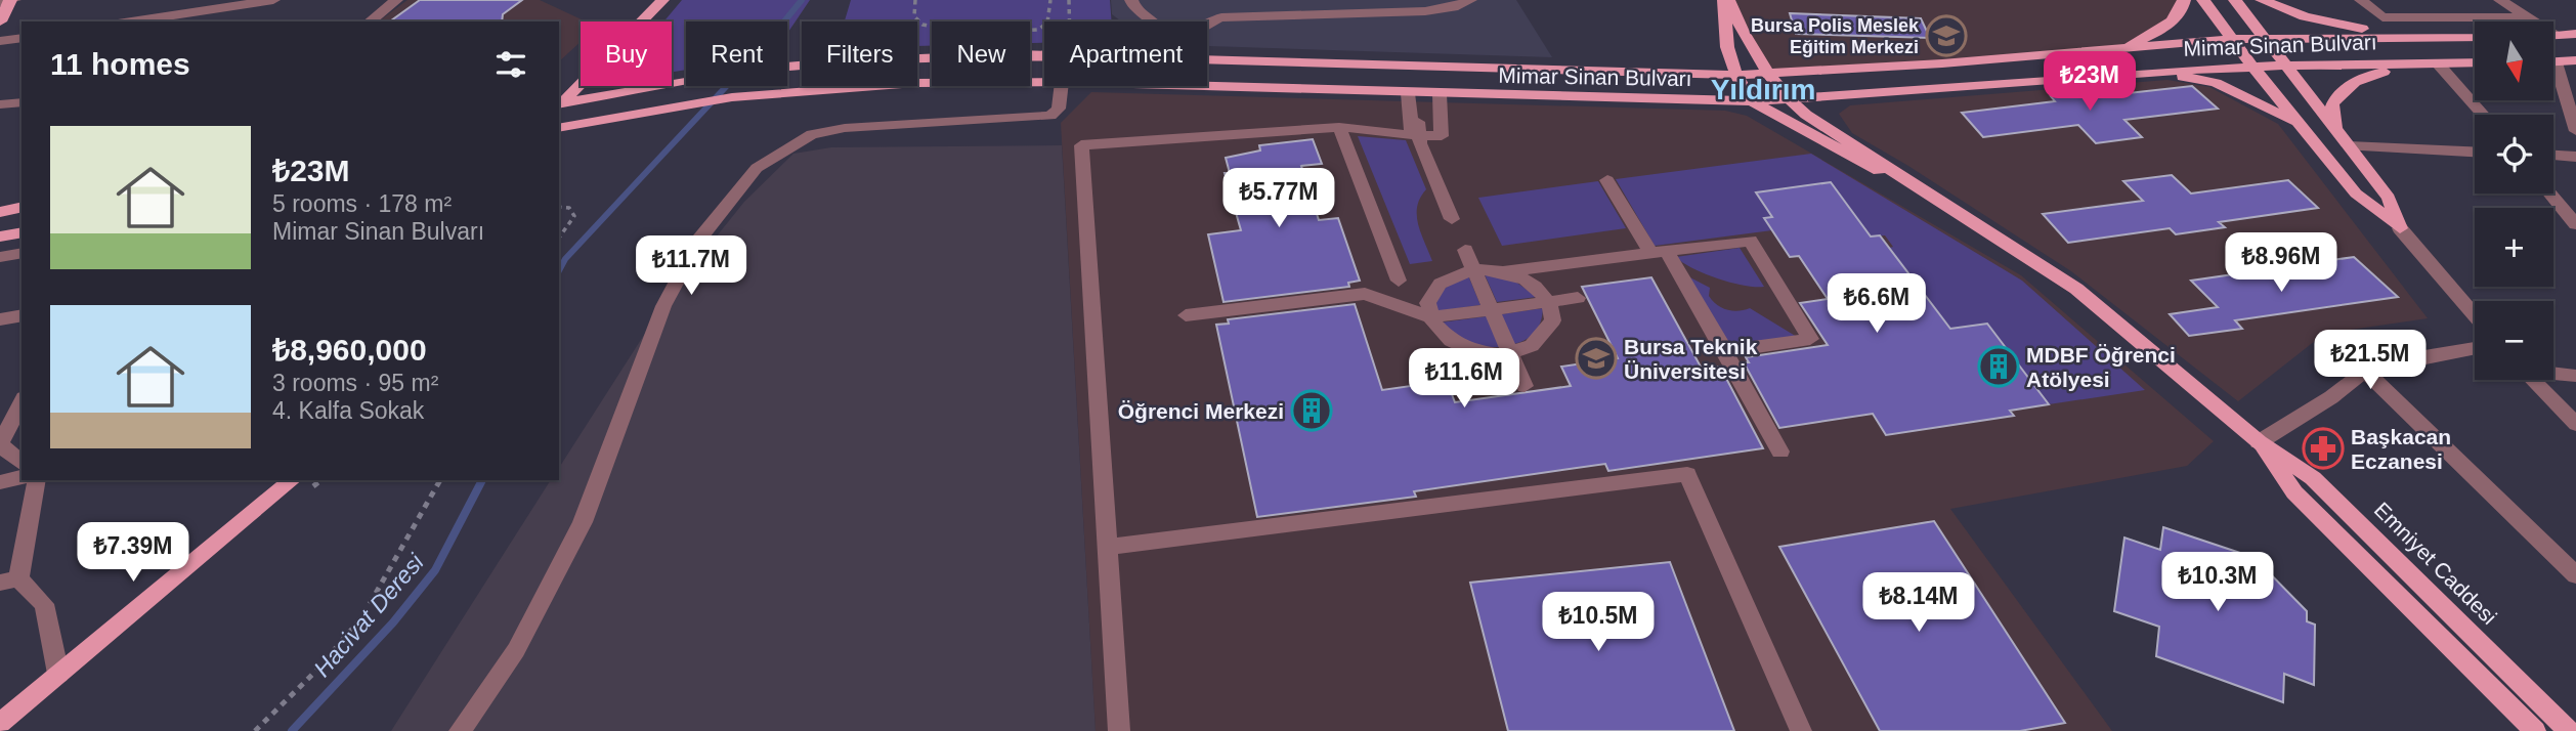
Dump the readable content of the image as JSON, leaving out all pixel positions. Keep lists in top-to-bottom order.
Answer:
{
  "streets": {
    "main road": ["Mimar Sinan Bulvarı", "Emniyet Caddesi"]
  },
  "districts": ["Yıldırım"],
  "water": ["Hacivat Deresi"],
  "places": {
    "school or university": ["Bursa Polis Meslek Eğitim Merkezi", "Bursa Teknik Üniversitesi"],
    "building": ["MDBF Öğrenci Atölyesi", "Öğrenci Merkezi"],
    "pharmacy": ["Başkacan Eczanesi"]
  },
  "north": "bottom",
  "page": {
    "map_buttons": ["+", "−"],
    "chip": [
      "Buy",
      "Rent",
      "Filters",
      "New",
      "Apartment"
    ],
    "heading": "11 homes",
    "price": [
      "₺23M",
      "₺5.77M",
      "₺8.96M",
      "₺11.7M",
      "₺6.6M",
      "₺21.5M",
      "₺11.6M",
      "₺7.39M",
      "₺10.3M",
      "₺8.14M",
      "₺10.5M"
    ],
    "list": [
      {
        "name": "₺23M",
        "note": "5 rooms · 178 m² · Mimar Sinan Bulvarı"
      },
      {
        "name": "₺8,960,000",
        "note": "3 rooms · 95 m² · 4. Kalfa Sokak"
      }
    ]
  }
}
